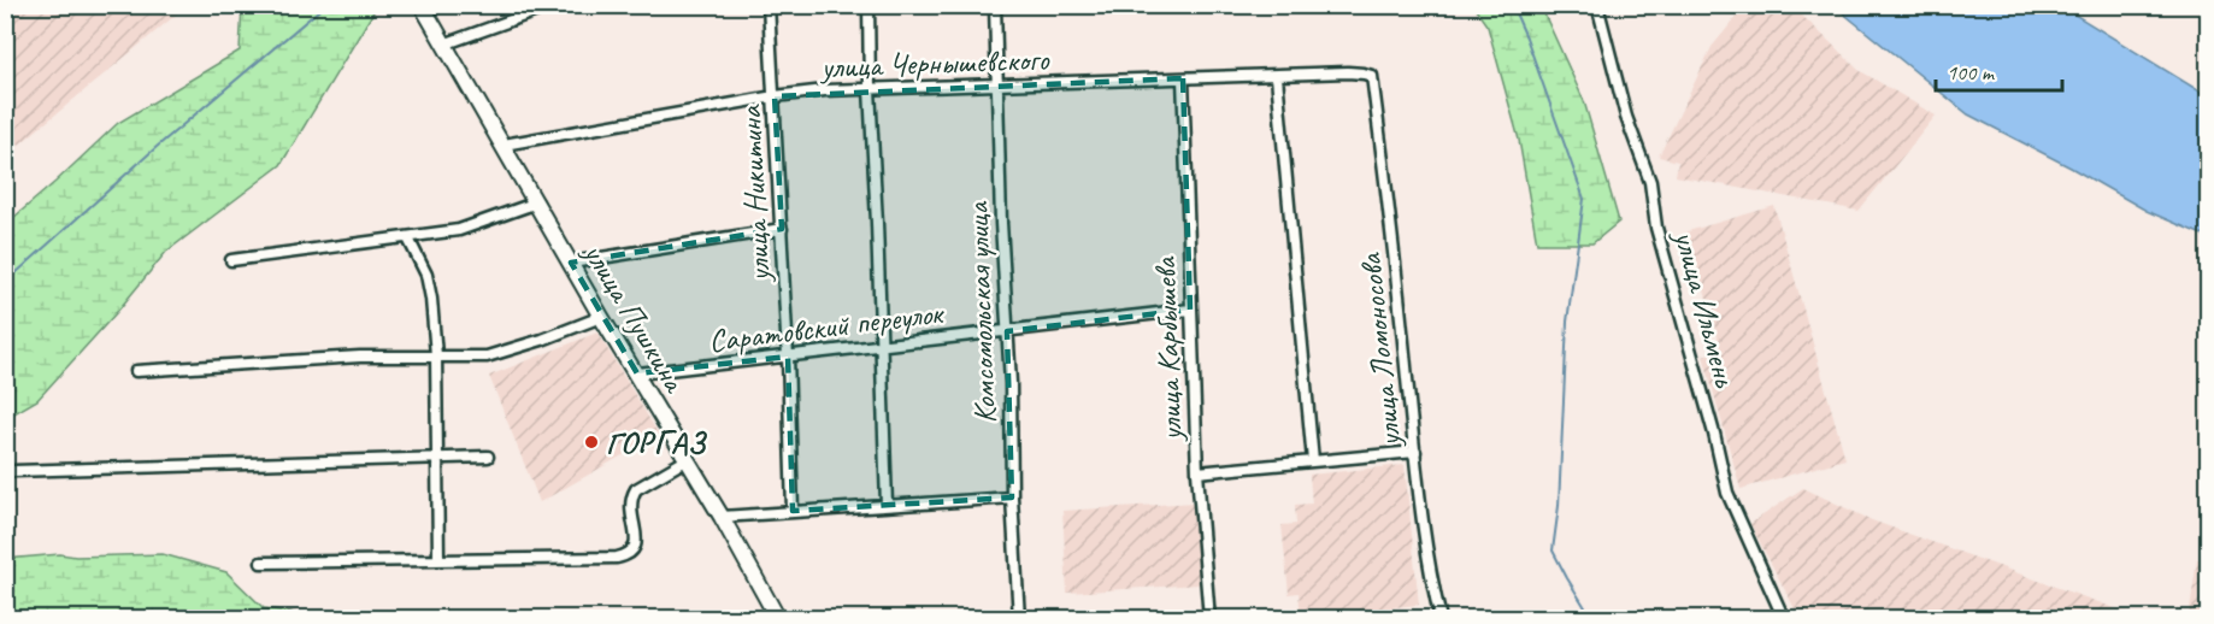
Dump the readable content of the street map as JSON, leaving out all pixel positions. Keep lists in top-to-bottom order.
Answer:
{
  "streets": {
    "main road": ["улица Пушкина"],
    "street": [
      "улица Чернышевского",
      "улица Никитина",
      "улица Ильмень",
      "Комсомольская улица",
      "Саратовский переулок",
      "улица Карбышева",
      "улица Ломоносова"
    ]
  },
  "crossings": [
    ["улица Чернышевского", "улица Никитина"],
    ["улица Чернышевского", "Комсомольская улица"],
    ["улица Чернышевского", "улица Пушкина"],
    ["улица Чернышевского", "улица Карбышева"],
    ["улица Чернышевского", "улица Ломоносова"],
    ["улица Никитина", "Саратовский переулок"],
    ["Комсомольская улица", "Саратовский переулок"],
    ["улица Пушкина", "Саратовский переулок"],
    ["Саратовский переулок", "улица Карбышева"]
  ],
  "places": ["ГОРГАЗ"],
  "scale_bar": "100 m"
}
